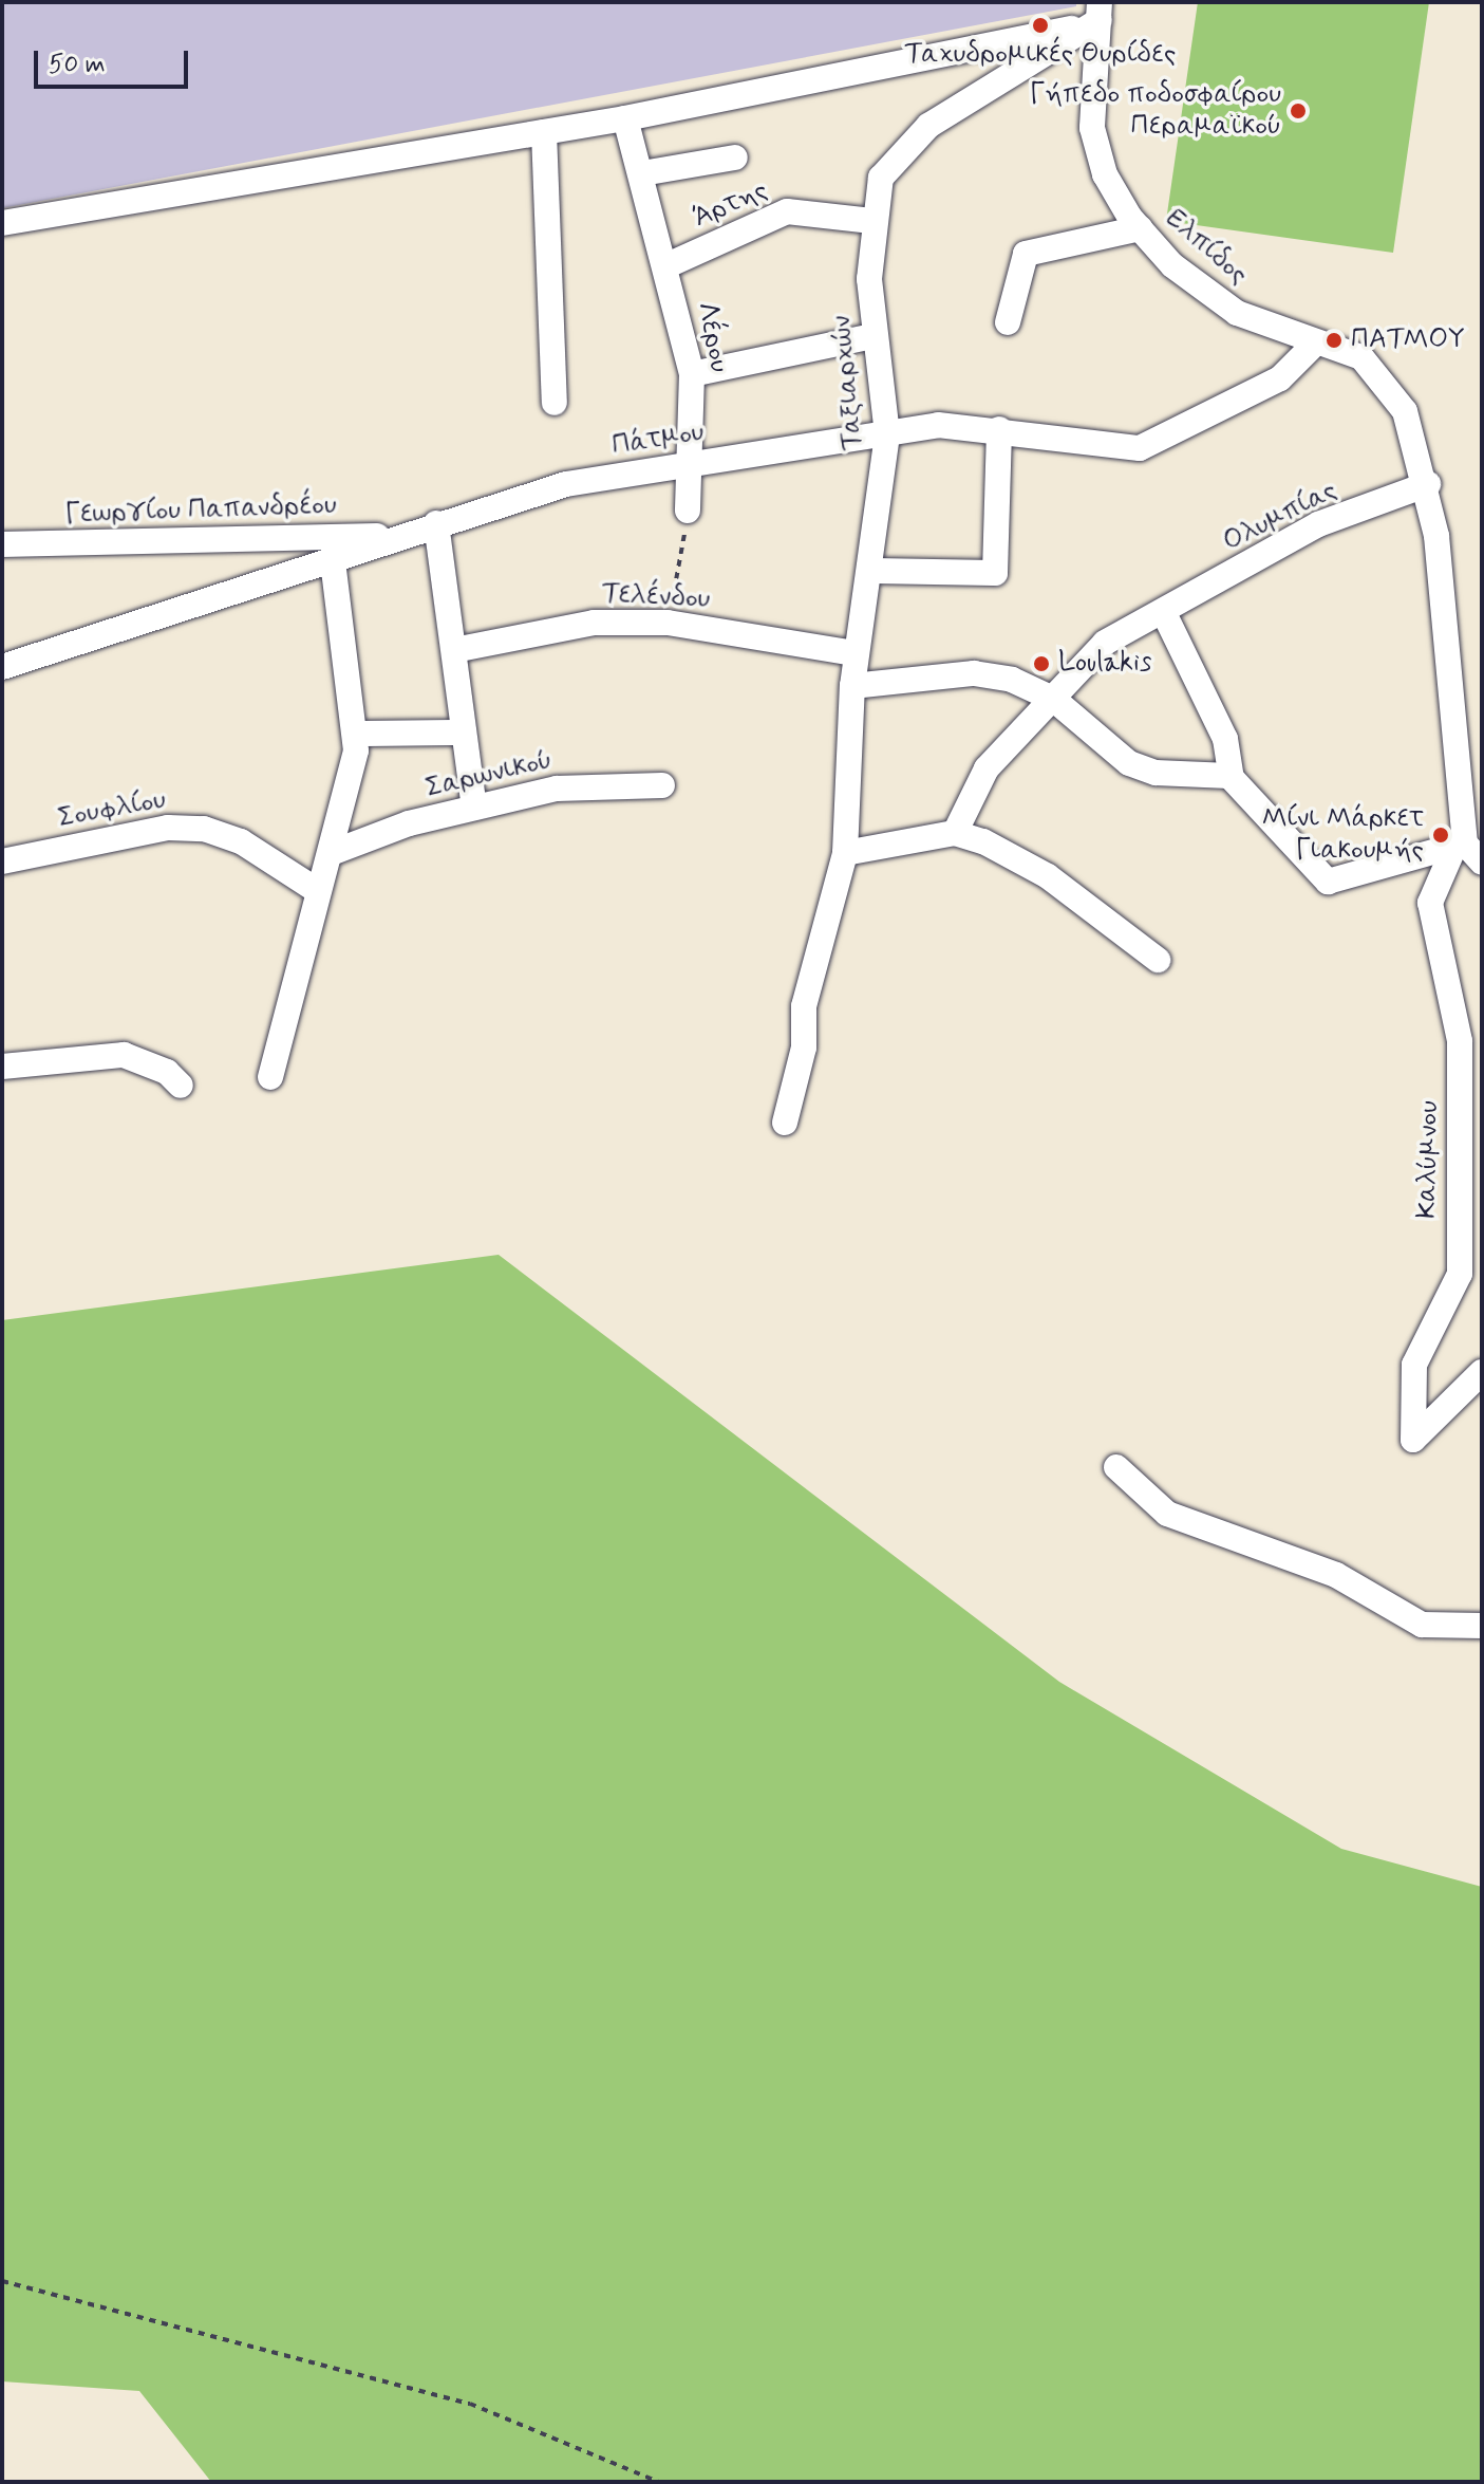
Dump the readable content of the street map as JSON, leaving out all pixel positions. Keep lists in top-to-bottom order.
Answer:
{
  "streets": {
    "street": [
      "Άρτης",
      "Ελπίδος",
      "Λέρου",
      "Ταξιαρχών",
      "Πάτμου",
      "Γεωργίου Παπανδρέου",
      "Ολυμπίας",
      "Τελένδου",
      "Σαρωνικού",
      "Σουφλίου",
      "Καλύμνου"
    ]
  },
  "crossings": [
    ["Άρτης", "Λέρου"],
    ["Άρτης", "Ταξιαρχών"],
    ["Ελπίδος", "Ταξιαρχών"],
    ["Ελπίδος", "Πάτμου"],
    ["Ελπίδος", "Ολυμπίας"],
    ["Ελπίδος", "Καλύμνου"],
    ["Λέρου", "Πάτμου"],
    ["Ταξιαρχών", "Πάτμου"],
    ["Ταξιαρχών", "Τελένδου"],
    ["Πάτμου", "Γεωργίου Παπανδρέου"]
  ],
  "places": [
    "Ταχυδρομικές Θυρίδες",
    "Γήπεδο ποδοσφαίρου Περαμαϊκού",
    "ΠΑΤΜΟΥ",
    "Loulakis",
    "Μίνι Μάρκετ Γιακουμής"
  ],
  "scale_bar": "50 m"
}
